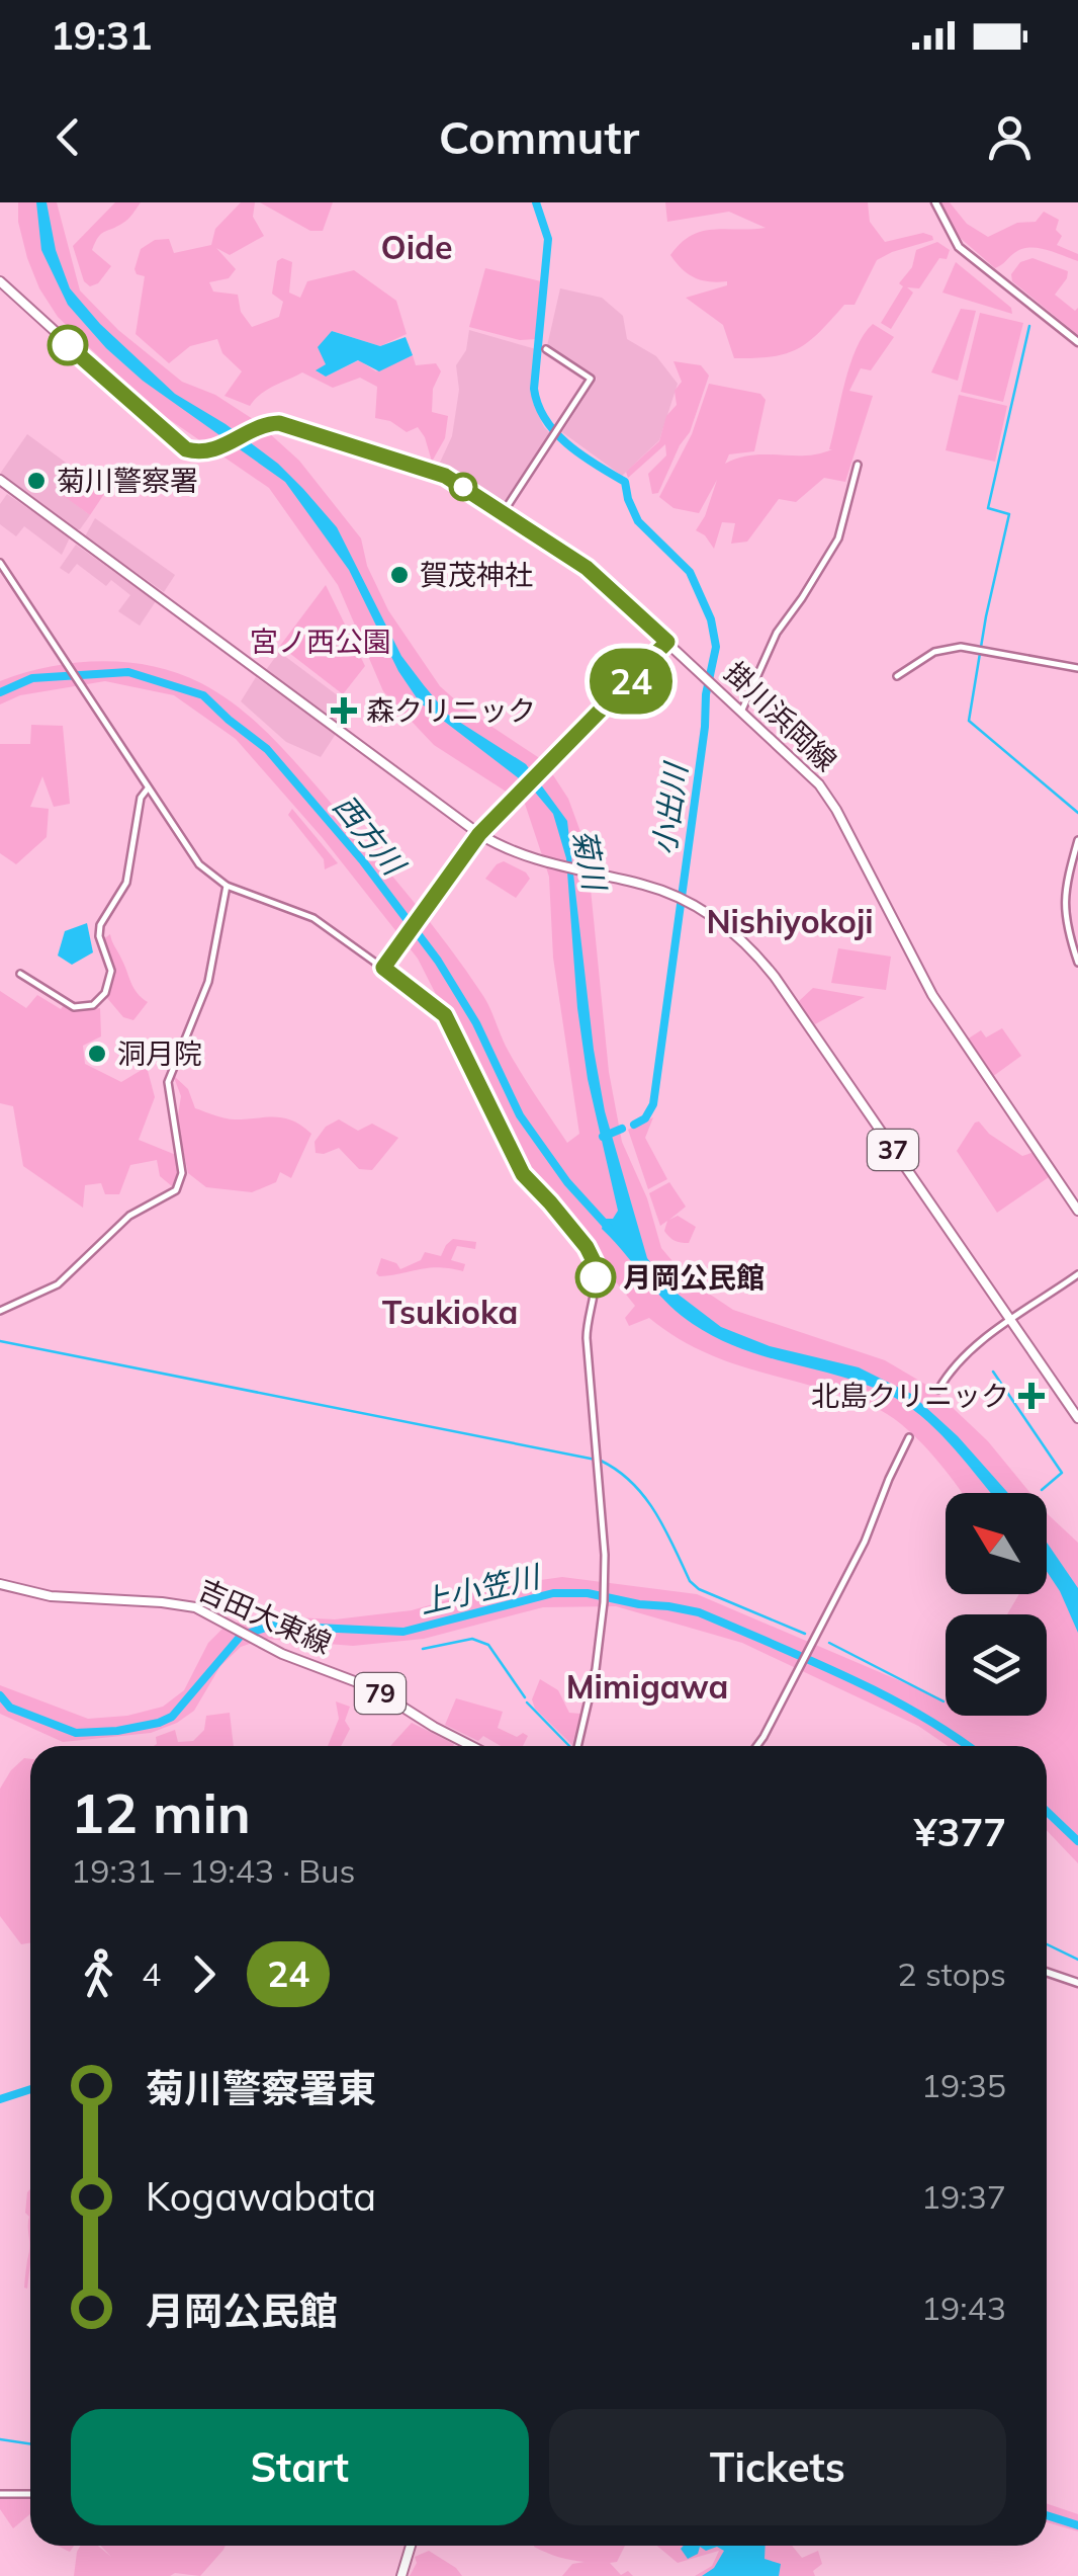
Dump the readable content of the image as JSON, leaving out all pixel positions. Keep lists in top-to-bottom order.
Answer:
{
  "streets": {
    "main road": [
      "掛川浜岡線",
      "37",
      "吉田大東線",
      "79"
    ]
  },
  "districts": [
    "Oide",
    "Nishiyokoji",
    "Tsukioka",
    "Mimigawa"
  ],
  "water": [
    "小出川",
    "西方川",
    "菊川",
    "上小笠川"
  ],
  "parks": ["宮ノ西公園"],
  "places": {
    "other": [
      "菊川警察署",
      "賀茂神社",
      "洞月院",
      "月岡公民館"
    ],
    "health": ["森クリニック", "北島クリニック"]
  },
  "lines": ["bus line 24"],
  "north": "top left",
  "page": {
    "status": "19:31",
    "header": "Commutr",
    "on_map": "24",
    "heading": ["12 min", "19:31 – 19:43 · Bus", "¥377"],
    "legs": ["4", "24", "2 stops"],
    "list": [
      {
        "name": "菊川警察署東",
        "value": "19:35"
      },
      {
        "name": "Kogawabata",
        "value": "19:37"
      },
      {
        "name": "月岡公民館",
        "value": "19:43"
      }
    ],
    "buttons": ["Start", "Tickets"]
  }
}
